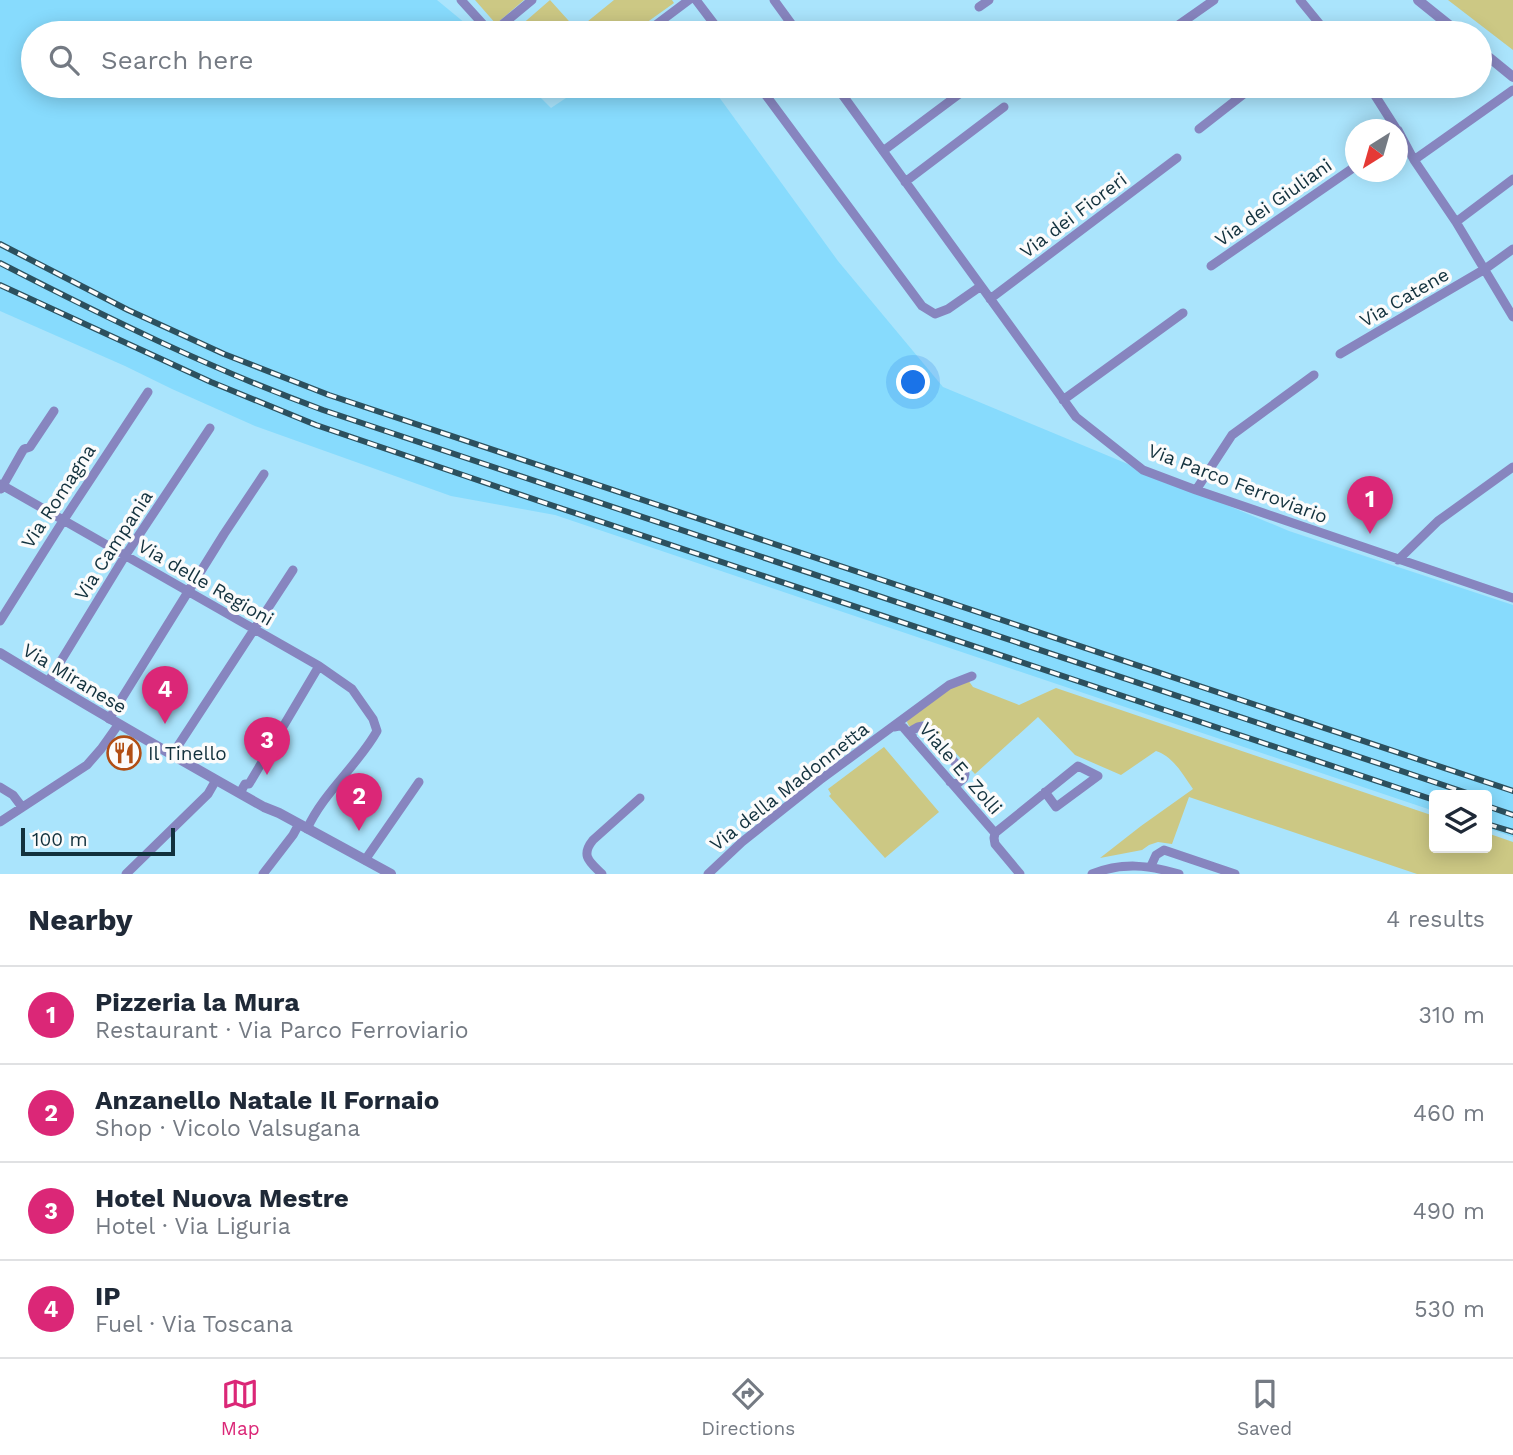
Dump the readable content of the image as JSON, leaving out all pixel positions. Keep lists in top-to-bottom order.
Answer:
{
  "streets": {
    "street": [
      "Via dei Giuliani",
      "Via dei Fioreri",
      "Via Catene",
      "Via Parco Ferroviario",
      "Via Romagna",
      "Via Campania",
      "Via delle Regioni",
      "Via Miranese",
      "Viale E. Zolli",
      "Via della Madonnetta"
    ]
  },
  "crossings": [
    ["Via dei Fioreri", "Via Parco Ferroviario"],
    ["Via Romagna", "Via delle Regioni"],
    ["Via Campania", "Via delle Regioni"],
    ["Via Campania", "Via Miranese"],
    ["Via delle Regioni", "Via Miranese"],
    ["Viale E. Zolli", "Via della Madonnetta"]
  ],
  "places": {
    "restaurant": ["Il Tinello"]
  },
  "scale_bar": "100 m",
  "north": "bottom left",
  "page": {
    "search": "Search here",
    "pins": [
      "1",
      "4",
      "3",
      "2"
    ],
    "scale": "100 m",
    "heading": ["Nearby", "4 results"],
    "list": [
      {
        "mark": "1",
        "name": "Pizzeria la Mura",
        "note": "Restaurant · Via Parco Ferroviario",
        "value": "310 m"
      },
      {
        "mark": "2",
        "name": "Anzanello Natale Il Fornaio",
        "note": "Shop · Vicolo Valsugana",
        "value": "460 m"
      },
      {
        "mark": "3",
        "name": "Hotel Nuova Mestre",
        "note": "Hotel · Via Liguria",
        "value": "490 m"
      },
      {
        "mark": "4",
        "name": "IP",
        "note": "Fuel · Via Toscana",
        "value": "530 m"
      }
    ],
    "nav": ["Map", "Directions", "Saved"]
  }
}
